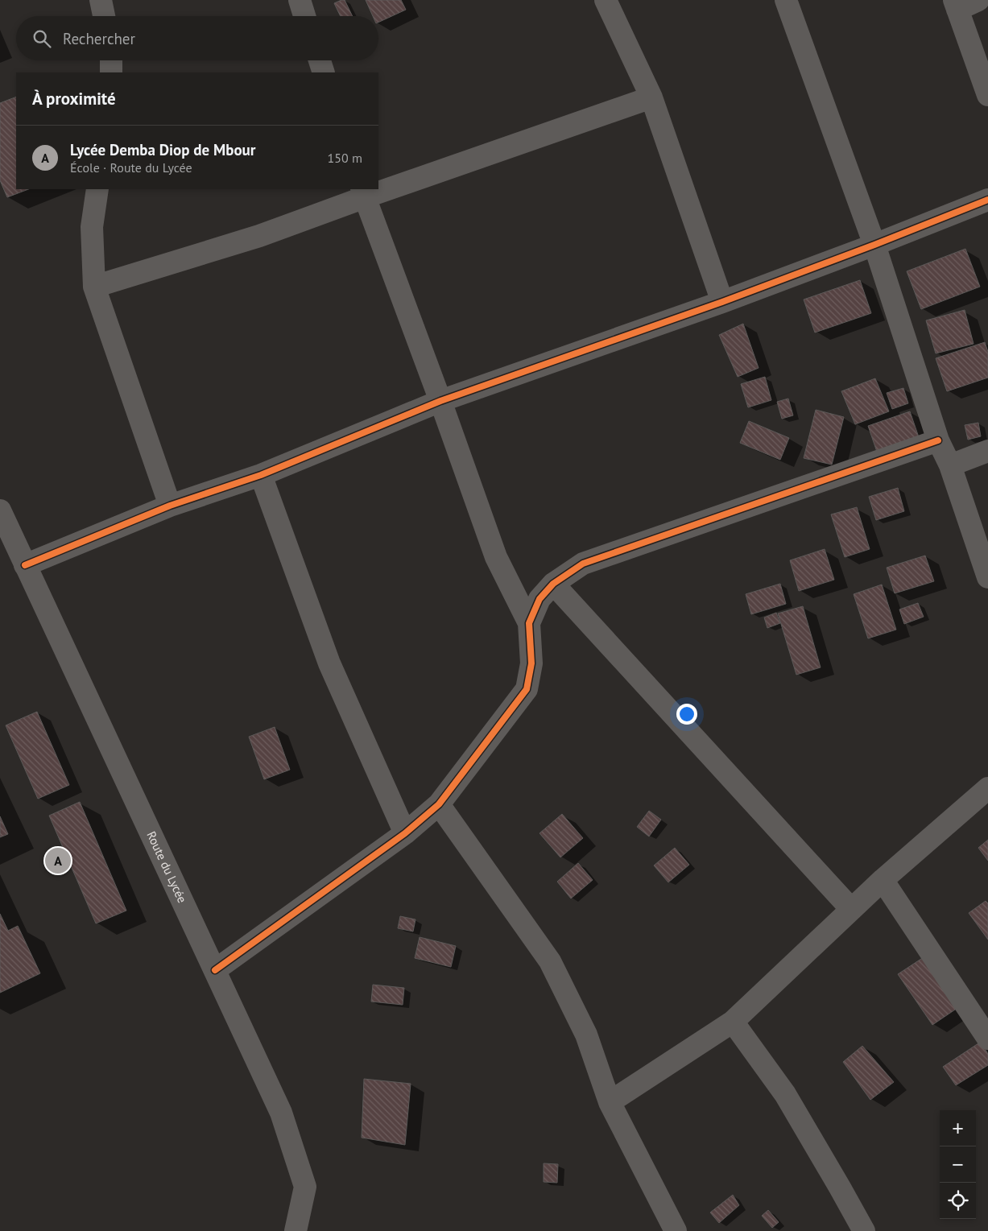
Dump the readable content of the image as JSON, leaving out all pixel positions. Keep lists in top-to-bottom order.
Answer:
{
  "streets": {
    "street": ["Route du Lycée"]
  },
  "page": {
    "search": "Rechercher",
    "heading": "À proximité",
    "list": [
      {
        "mark": "A",
        "name": "Lycée Demba Diop de Mbour",
        "note": "École · Route du Lycée",
        "value": "150 m"
      }
    ],
    "pins": "A",
    "map_buttons": ["+", "−"]
  }
}
